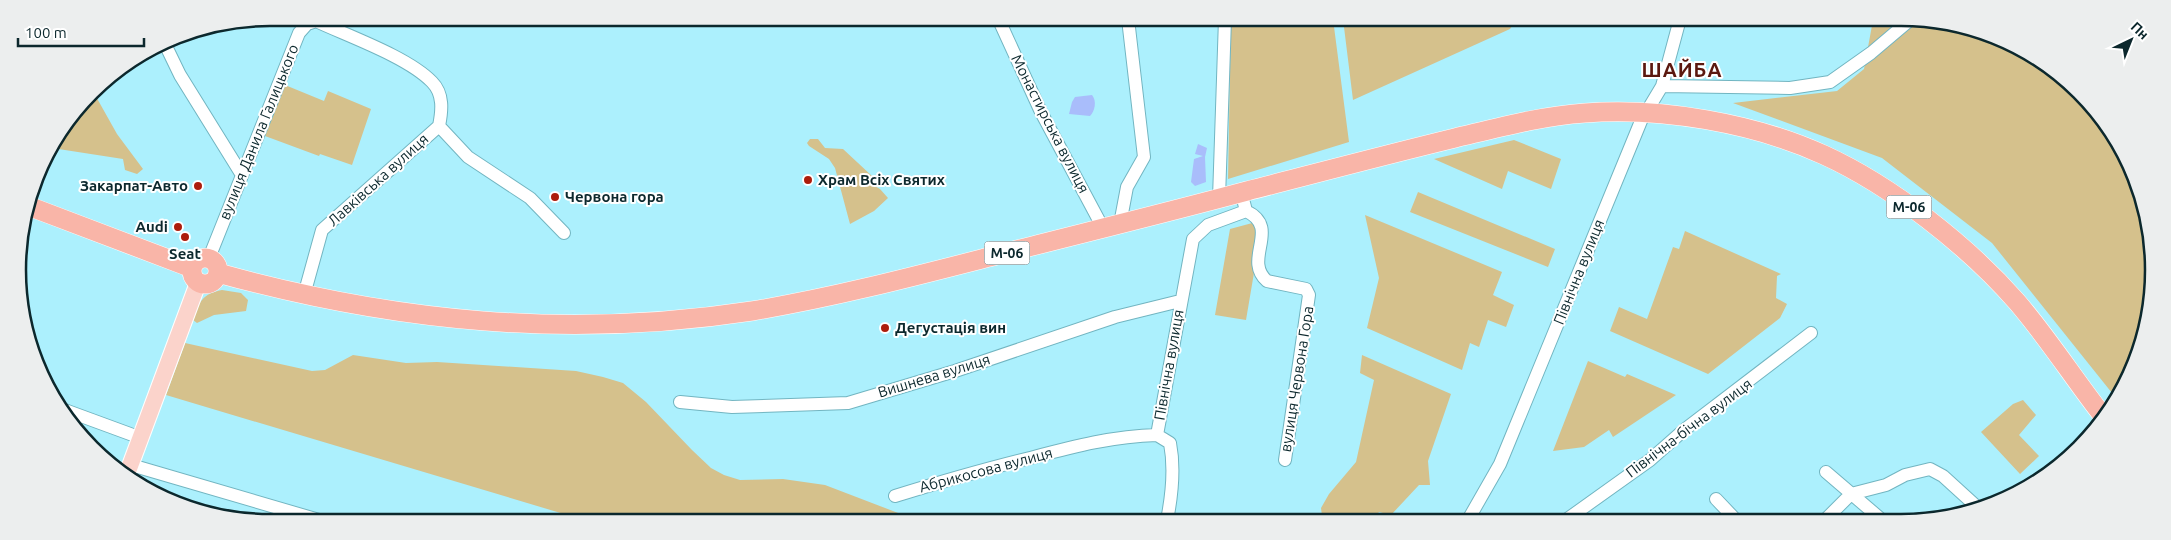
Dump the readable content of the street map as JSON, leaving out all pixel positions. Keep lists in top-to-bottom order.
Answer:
{
  "streets": {
    "highway": ["М-06"],
    "street": [
      "Монастирська вулиця",
      "вулиця Данила Галицького",
      "Лавківська вулиця",
      "Північна вулиця",
      "Вишнева вулиця",
      "вулиця Червона Гора",
      "Північна-бічна вулиця",
      "Абрикосова вулиця"
    ]
  },
  "crossings": [
    ["Монастирська вулиця", "М-06"],
    ["вулиця Данила Галицького", "М-06"],
    ["Лавківська вулиця", "М-06"],
    ["М-06", "Північна вулиця"],
    ["Північна вулиця", "Вишнева вулиця"],
    ["Північна вулиця", "вулиця Червона Гора"],
    ["Північна вулиця", "Абрикосова вулиця"]
  ],
  "districts": ["ШАЙБА"],
  "places": [
    "Храм Всіх Святих",
    "Закарпат-Авто",
    "Червона гора",
    "Audi",
    "Seat",
    "Дегустація вин"
  ],
  "scale_bar": "100 m",
  "north": "top right"
}
